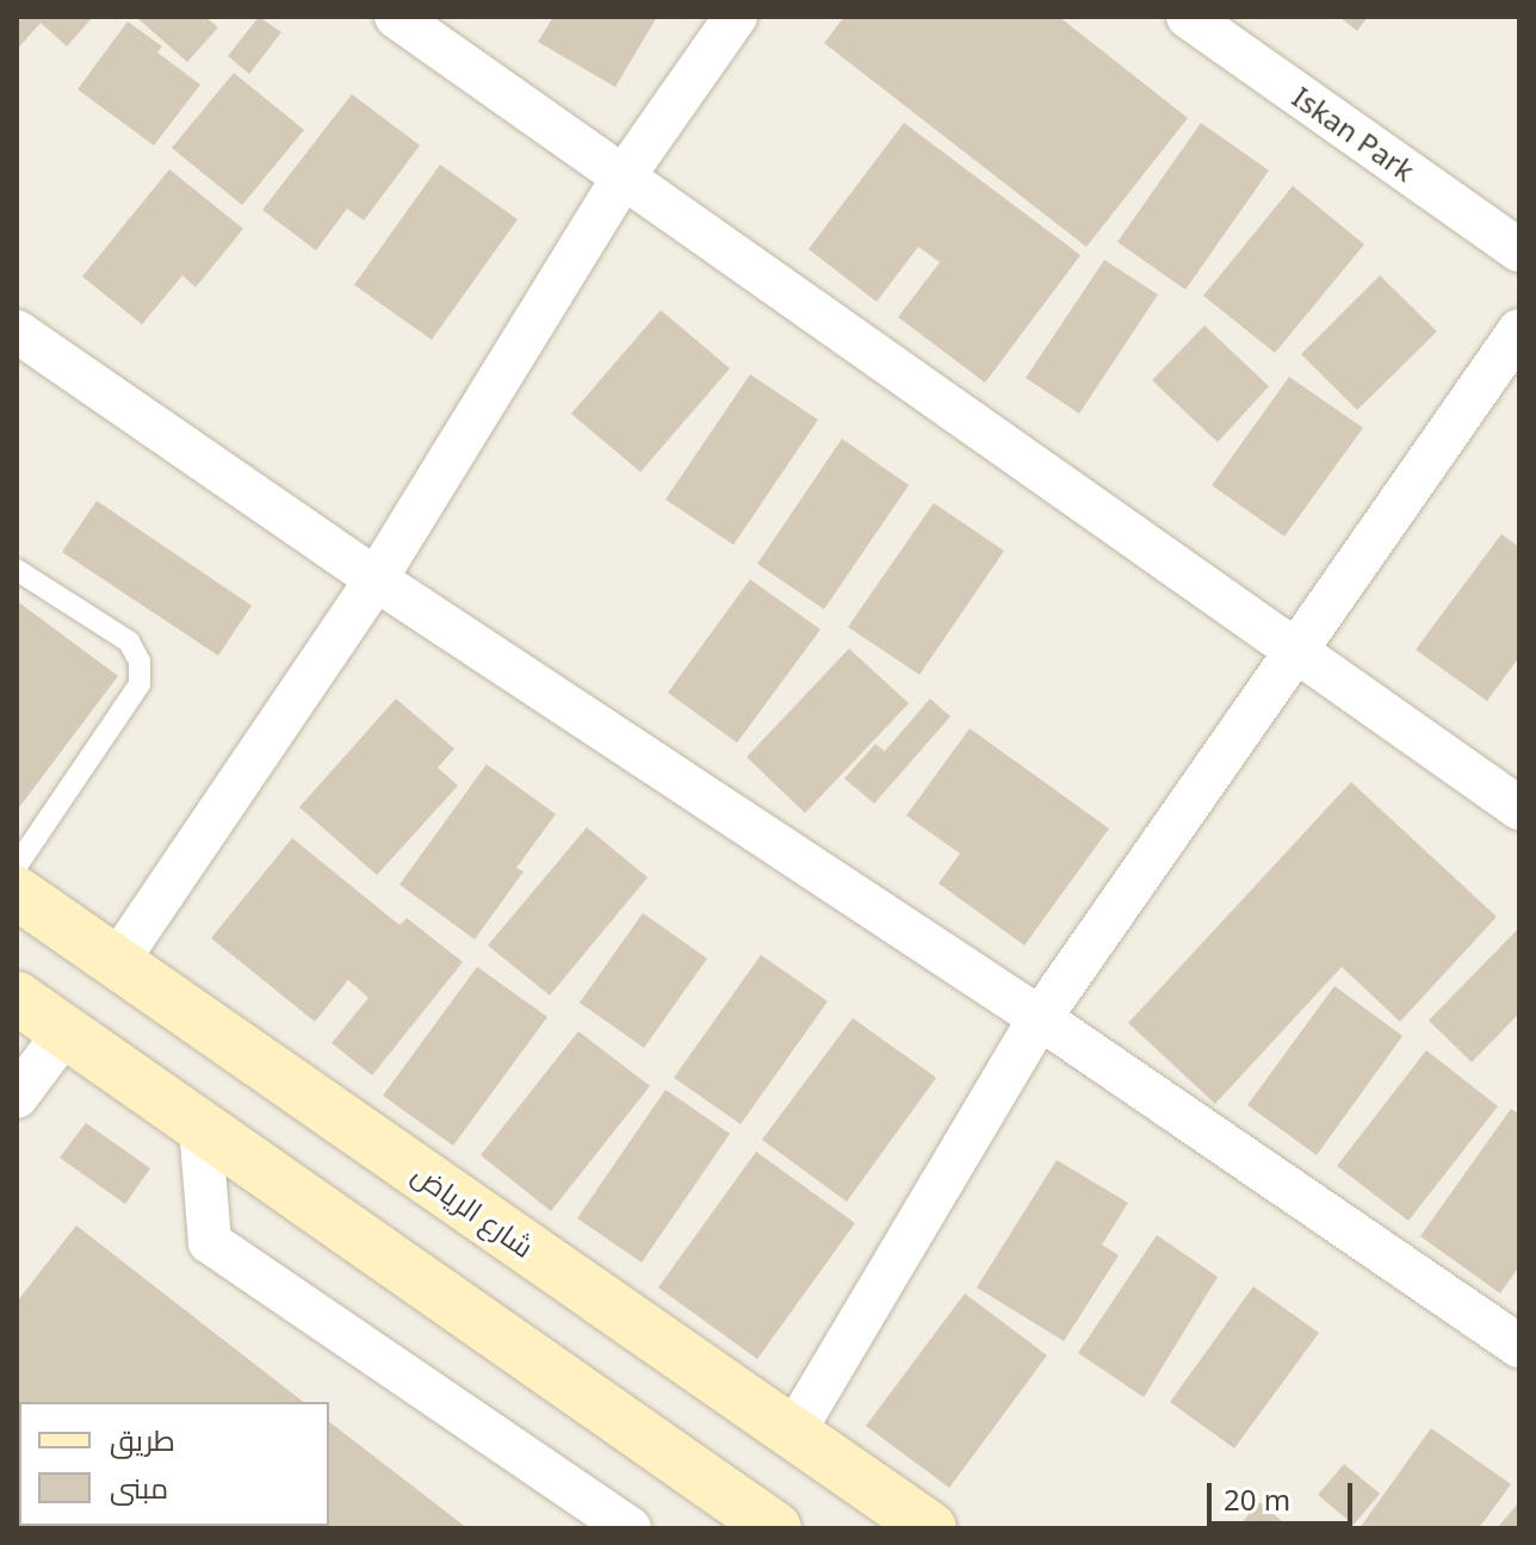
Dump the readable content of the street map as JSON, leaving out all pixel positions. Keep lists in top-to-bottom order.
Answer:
{
  "streets": {
    "main road": ["شارع الرياض"],
    "street": ["Iskan Park"]
  },
  "legend": ["طريق", "مبنى"],
  "scale_bar": "20 m"
}
